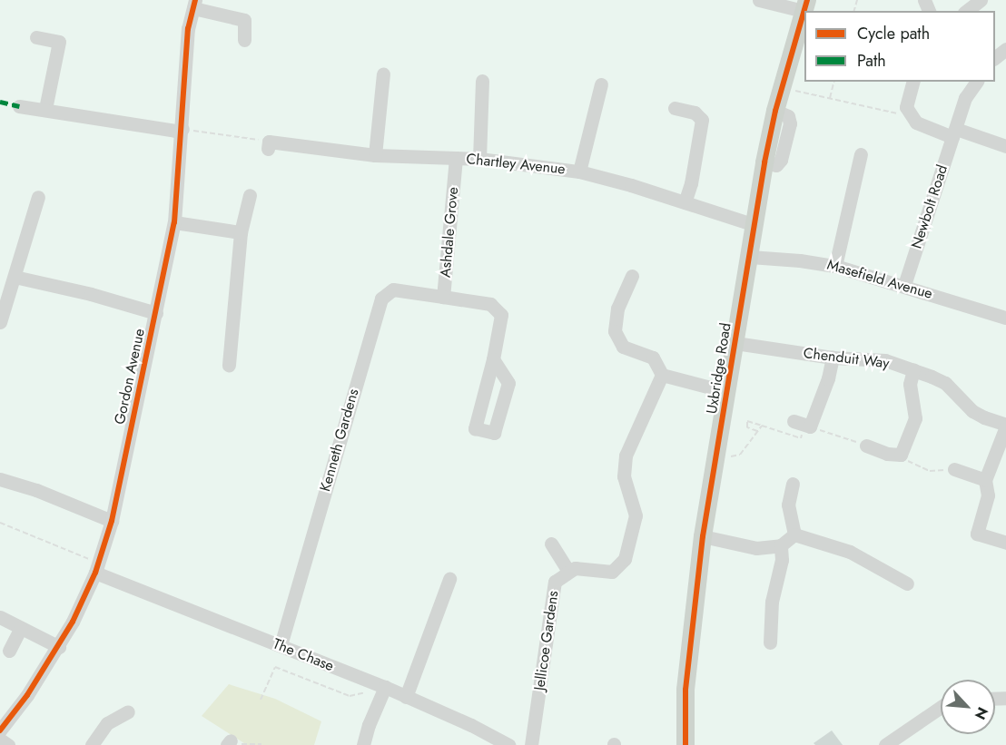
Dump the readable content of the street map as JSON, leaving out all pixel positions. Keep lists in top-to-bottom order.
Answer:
{
  "streets": {
    "main road": ["Uxbridge Road"],
    "street": [
      "Chartley Avenue",
      "Newbolt Road",
      "Ashdale Grove",
      "Masefield Avenue",
      "Chenduit Way",
      "Gordon Avenue",
      "Kenneth Gardens",
      "Jellicoe Gardens",
      "The Chase"
    ]
  },
  "crossings": [
    ["Chartley Avenue", "Ashdale Grove"],
    ["Chartley Avenue", "Uxbridge Road"],
    ["Newbolt Road", "Masefield Avenue"],
    ["Ashdale Grove", "Kenneth Gardens"],
    ["Masefield Avenue", "Uxbridge Road"],
    ["Chenduit Way", "Uxbridge Road"],
    ["Gordon Avenue", "The Chase"],
    ["Kenneth Gardens", "The Chase"]
  ],
  "legend": ["Cycle path", "Path"],
  "north": "bottom right"
}
